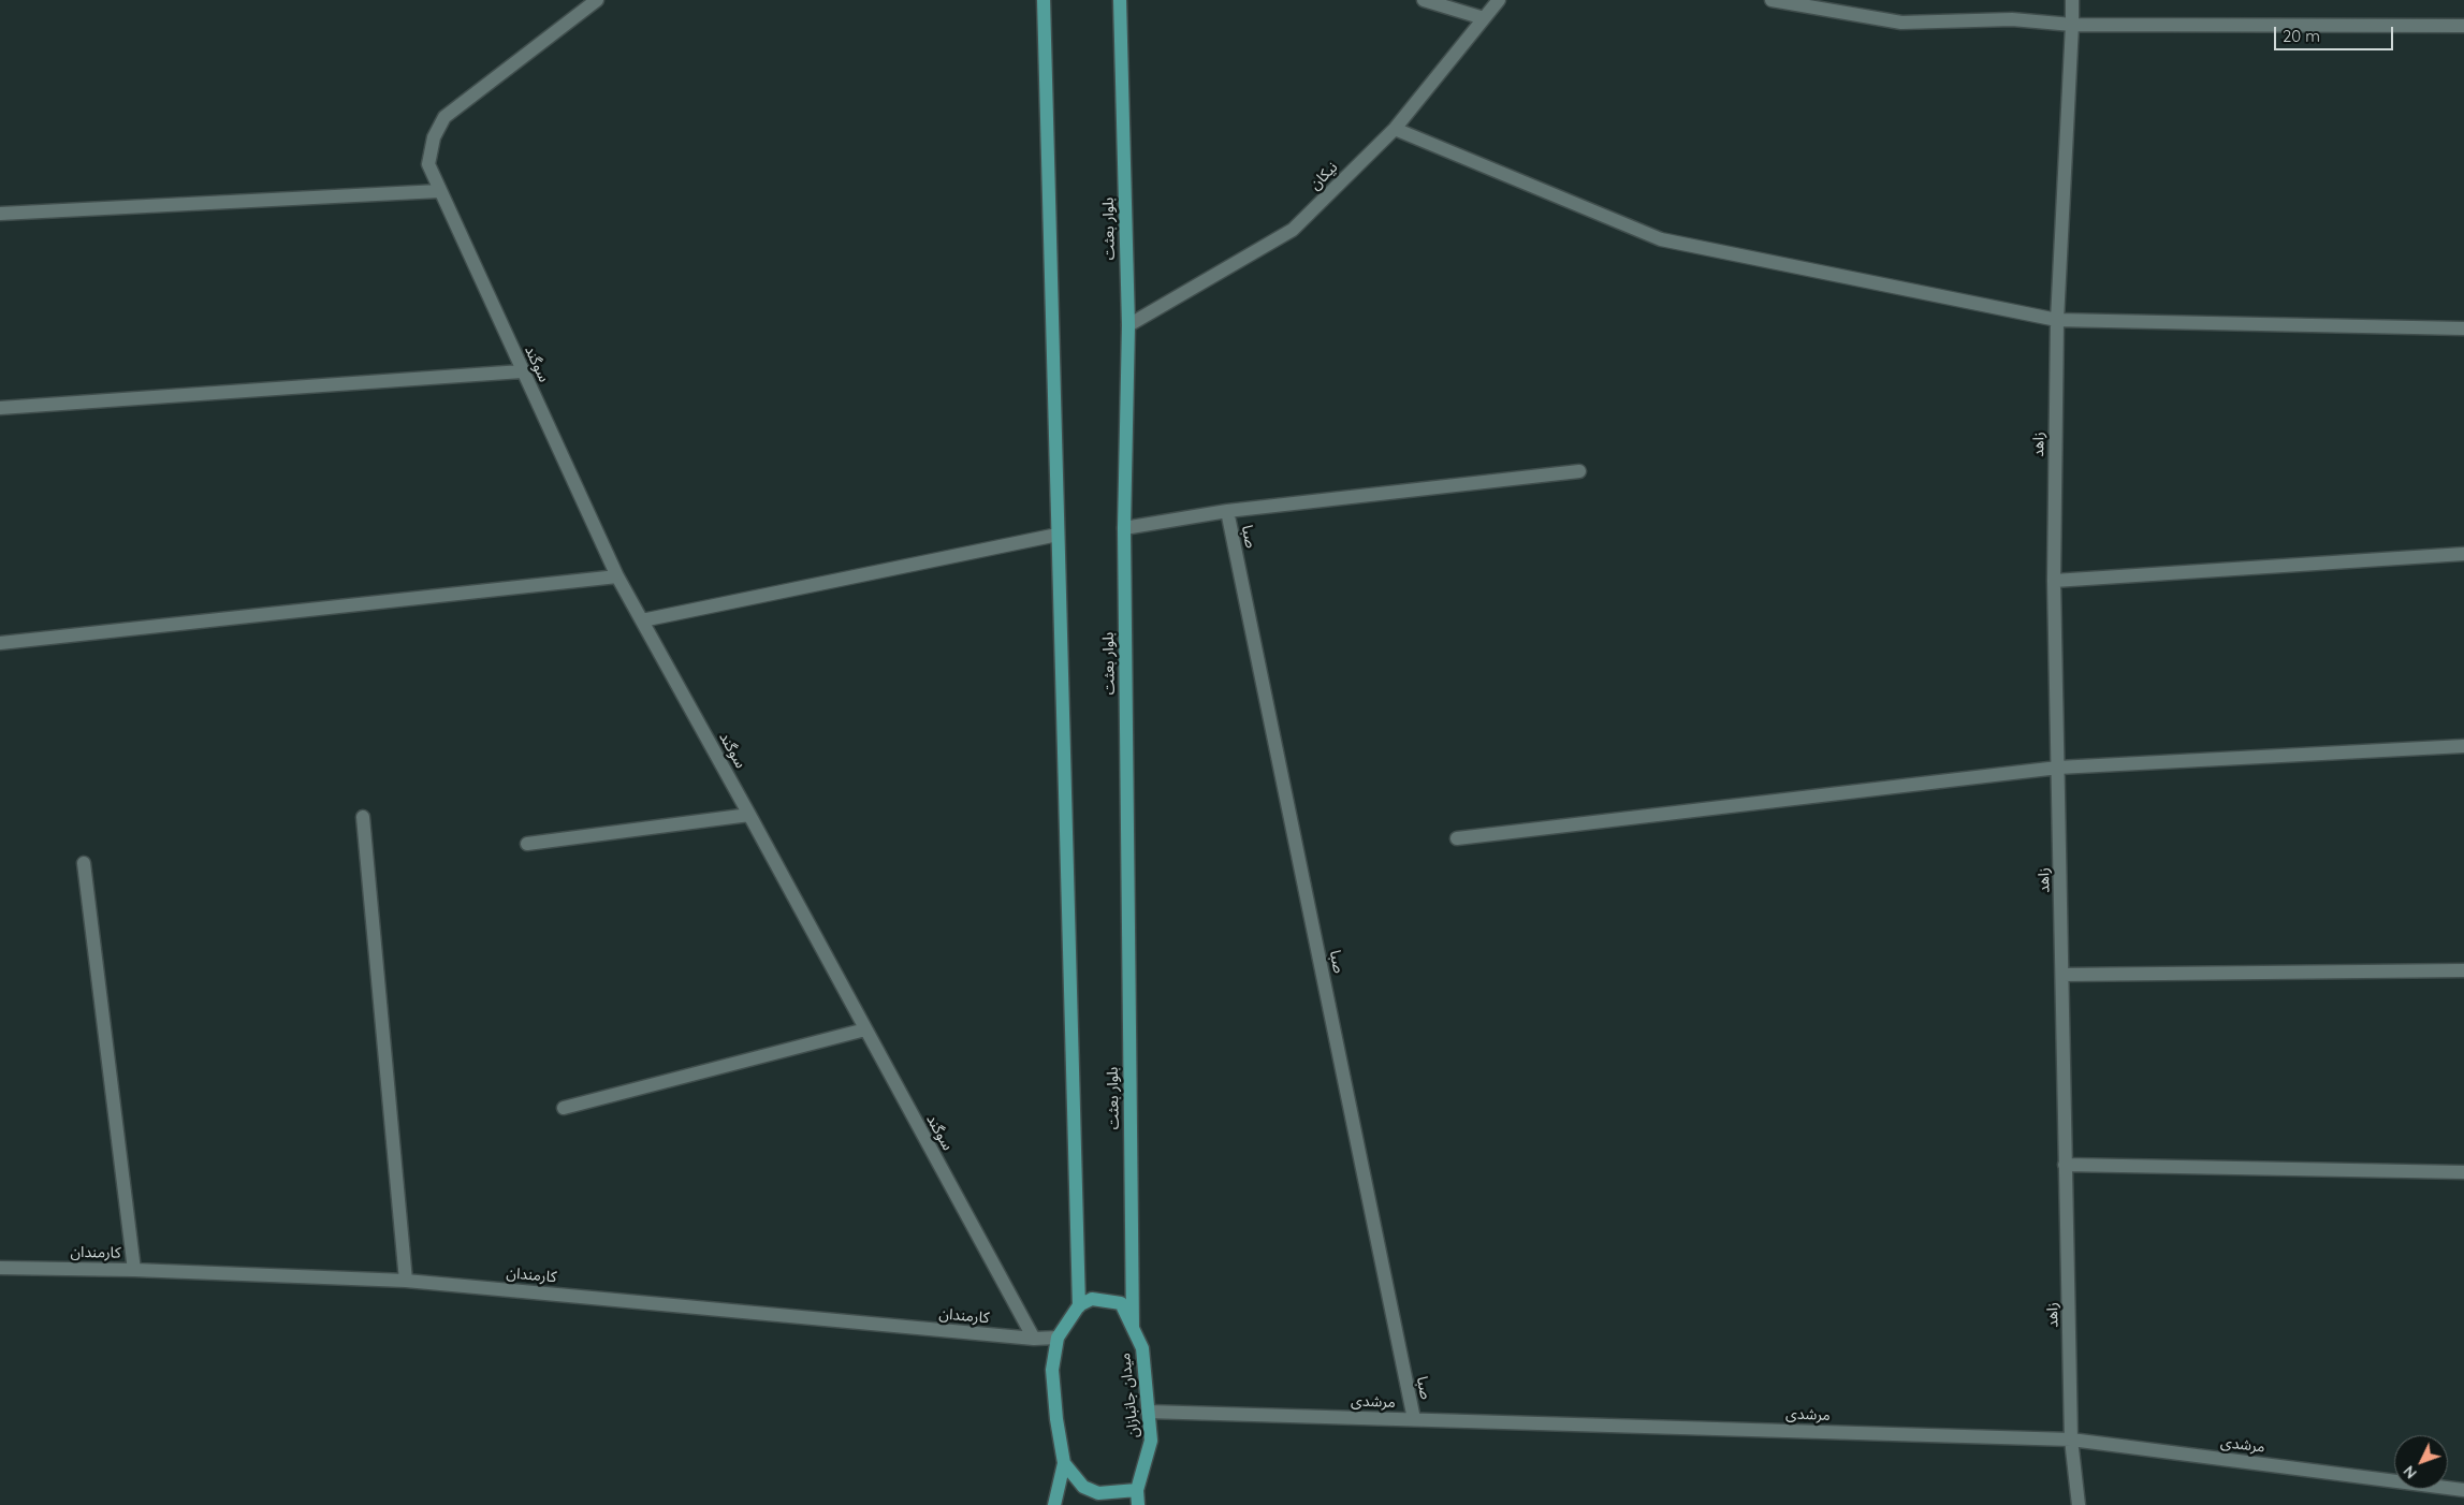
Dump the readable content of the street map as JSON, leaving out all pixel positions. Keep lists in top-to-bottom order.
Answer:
{
  "streets": {
    "main road": ["بلوار بعثت", "ميدان جانبازان"],
    "street": [
      "نیکان",
      "سوگند",
      "زاهد",
      "صبا",
      "کارمندان",
      "مرشدی"
    ]
  },
  "crossings": [
    ["نیکان", "بلوار بعثت"],
    ["بلوار بعثت", "ميدان جانبازان"],
    ["سوگند", "کارمندان"],
    ["زاهد", "مرشدی"],
    ["صبا", "مرشدی"],
    ["ميدان جانبازان", "مرشدی"]
  ],
  "scale_bar": "20 m",
  "north": "bottom left"
}
